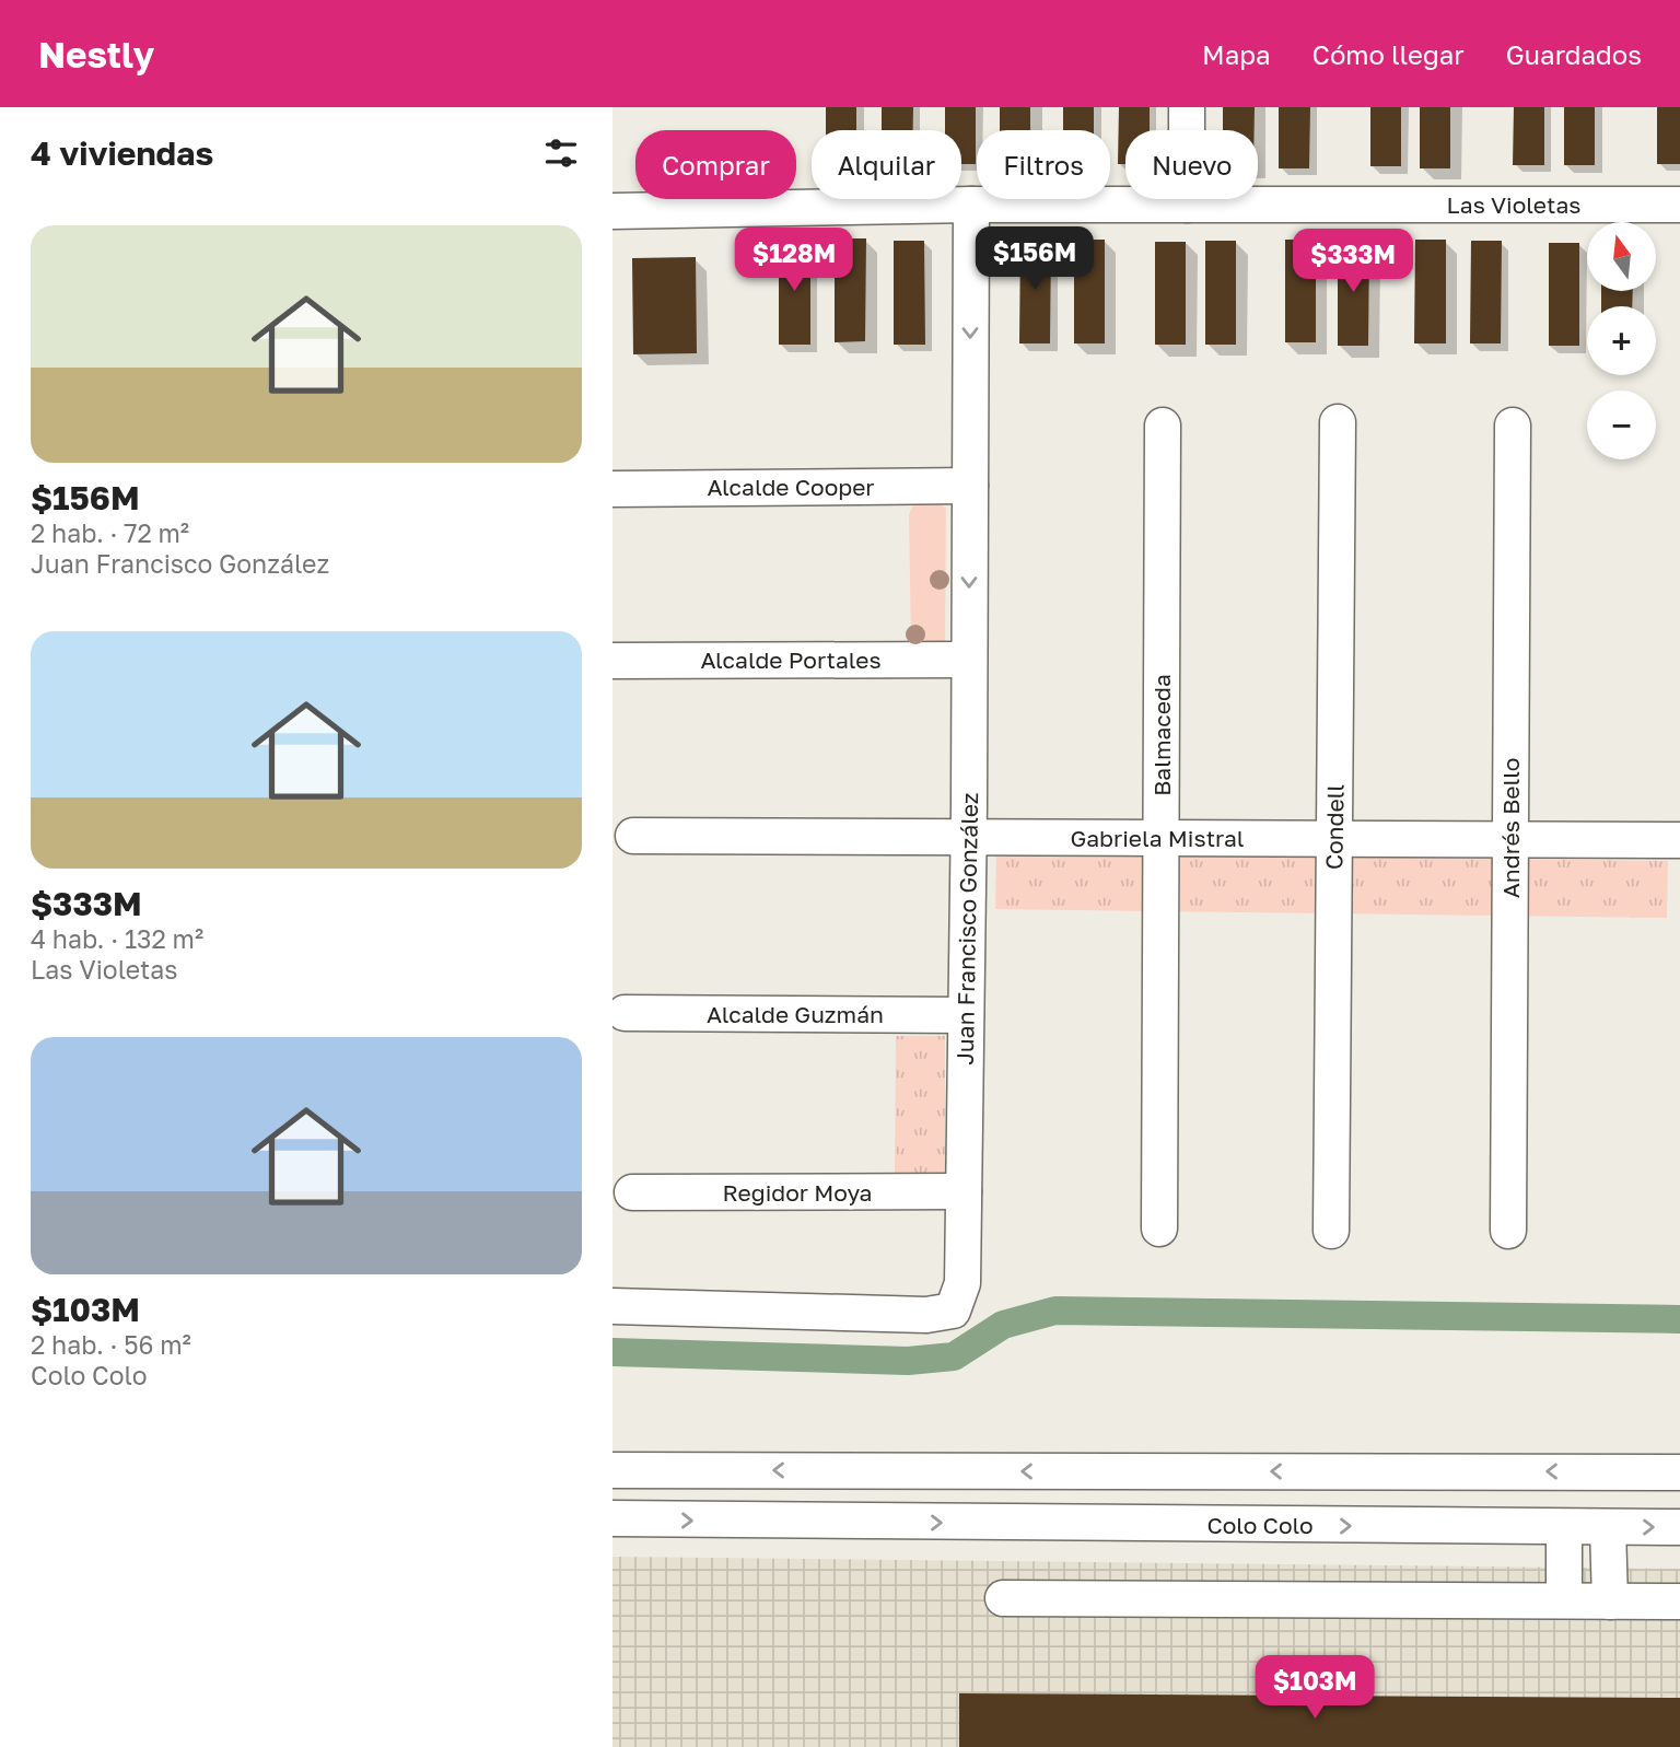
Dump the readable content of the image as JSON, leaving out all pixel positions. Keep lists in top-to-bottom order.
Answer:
{
  "streets": {
    "street": [
      "Las Violetas",
      "Alcalde Cooper",
      "Alcalde Portales",
      "Balmaceda",
      "Condell",
      "Andrés Bello",
      "Gabriela Mistral",
      "Juan Francisco González",
      "Alcalde Guzmán",
      "Regidor Moya",
      "Colo Colo"
    ]
  },
  "crossings": [
    ["Las Violetas", "Juan Francisco González"],
    ["Alcalde Cooper", "Juan Francisco González"],
    ["Alcalde Portales", "Juan Francisco González"],
    ["Balmaceda", "Gabriela Mistral"],
    ["Condell", "Gabriela Mistral"],
    ["Andrés Bello", "Gabriela Mistral"],
    ["Gabriela Mistral", "Juan Francisco González"],
    ["Juan Francisco González", "Alcalde Guzmán"],
    ["Juan Francisco González", "Regidor Moya"]
  ],
  "north": "top",
  "page": {
    "header": "Nestly",
    "nav": ["Mapa", "Cómo llegar", "Guardados"],
    "heading": "4 viviendas",
    "chip": [
      "Comprar",
      "Alquilar",
      "Filtros",
      "Nuevo"
    ],
    "list": [
      {
        "name": "$156M",
        "note": "2 hab. · 72 m² · Juan Francisco González"
      },
      {
        "name": "$333M",
        "note": "4 hab. · 132 m² · Las Violetas"
      },
      {
        "name": "$103M",
        "note": "2 hab. · 56 m² · Colo Colo"
      }
    ],
    "map_buttons": ["+", "−"],
    "price": [
      "$156M",
      "$128M",
      "$333M",
      "$103M"
    ]
  }
}
